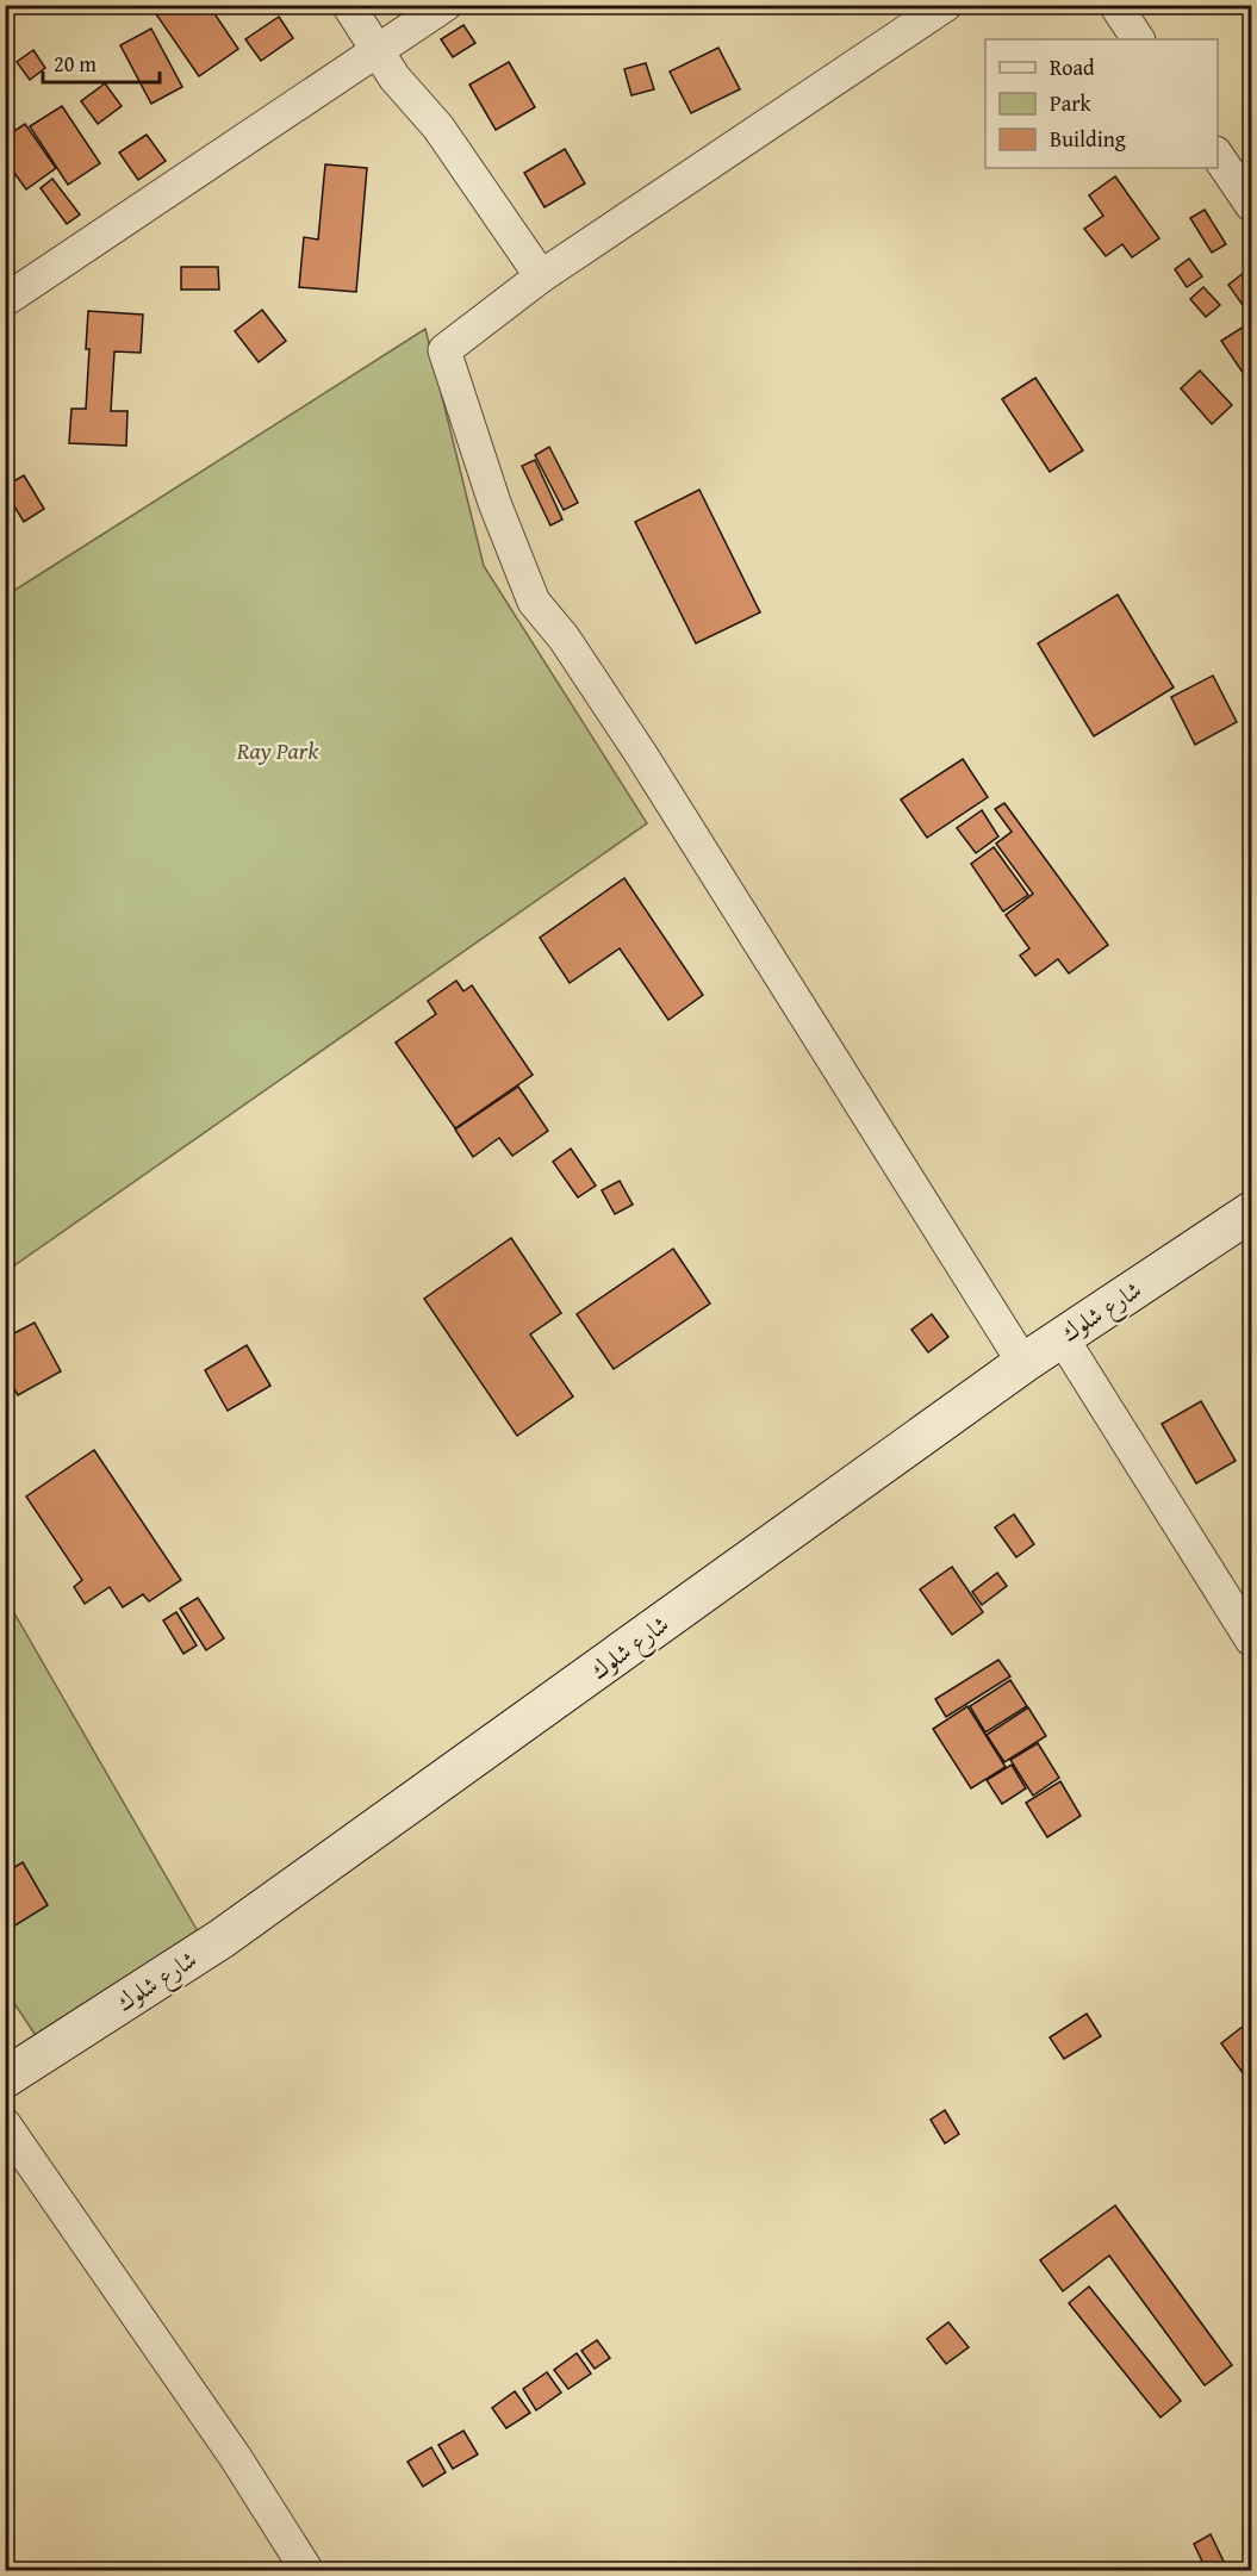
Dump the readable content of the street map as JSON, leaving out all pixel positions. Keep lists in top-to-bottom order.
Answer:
{
  "streets": {
    "street": ["شارع شلوك"]
  },
  "parks": ["Ray Park"],
  "legend": ["Road", "Park", "Building"],
  "scale_bar": "20 m"
}
